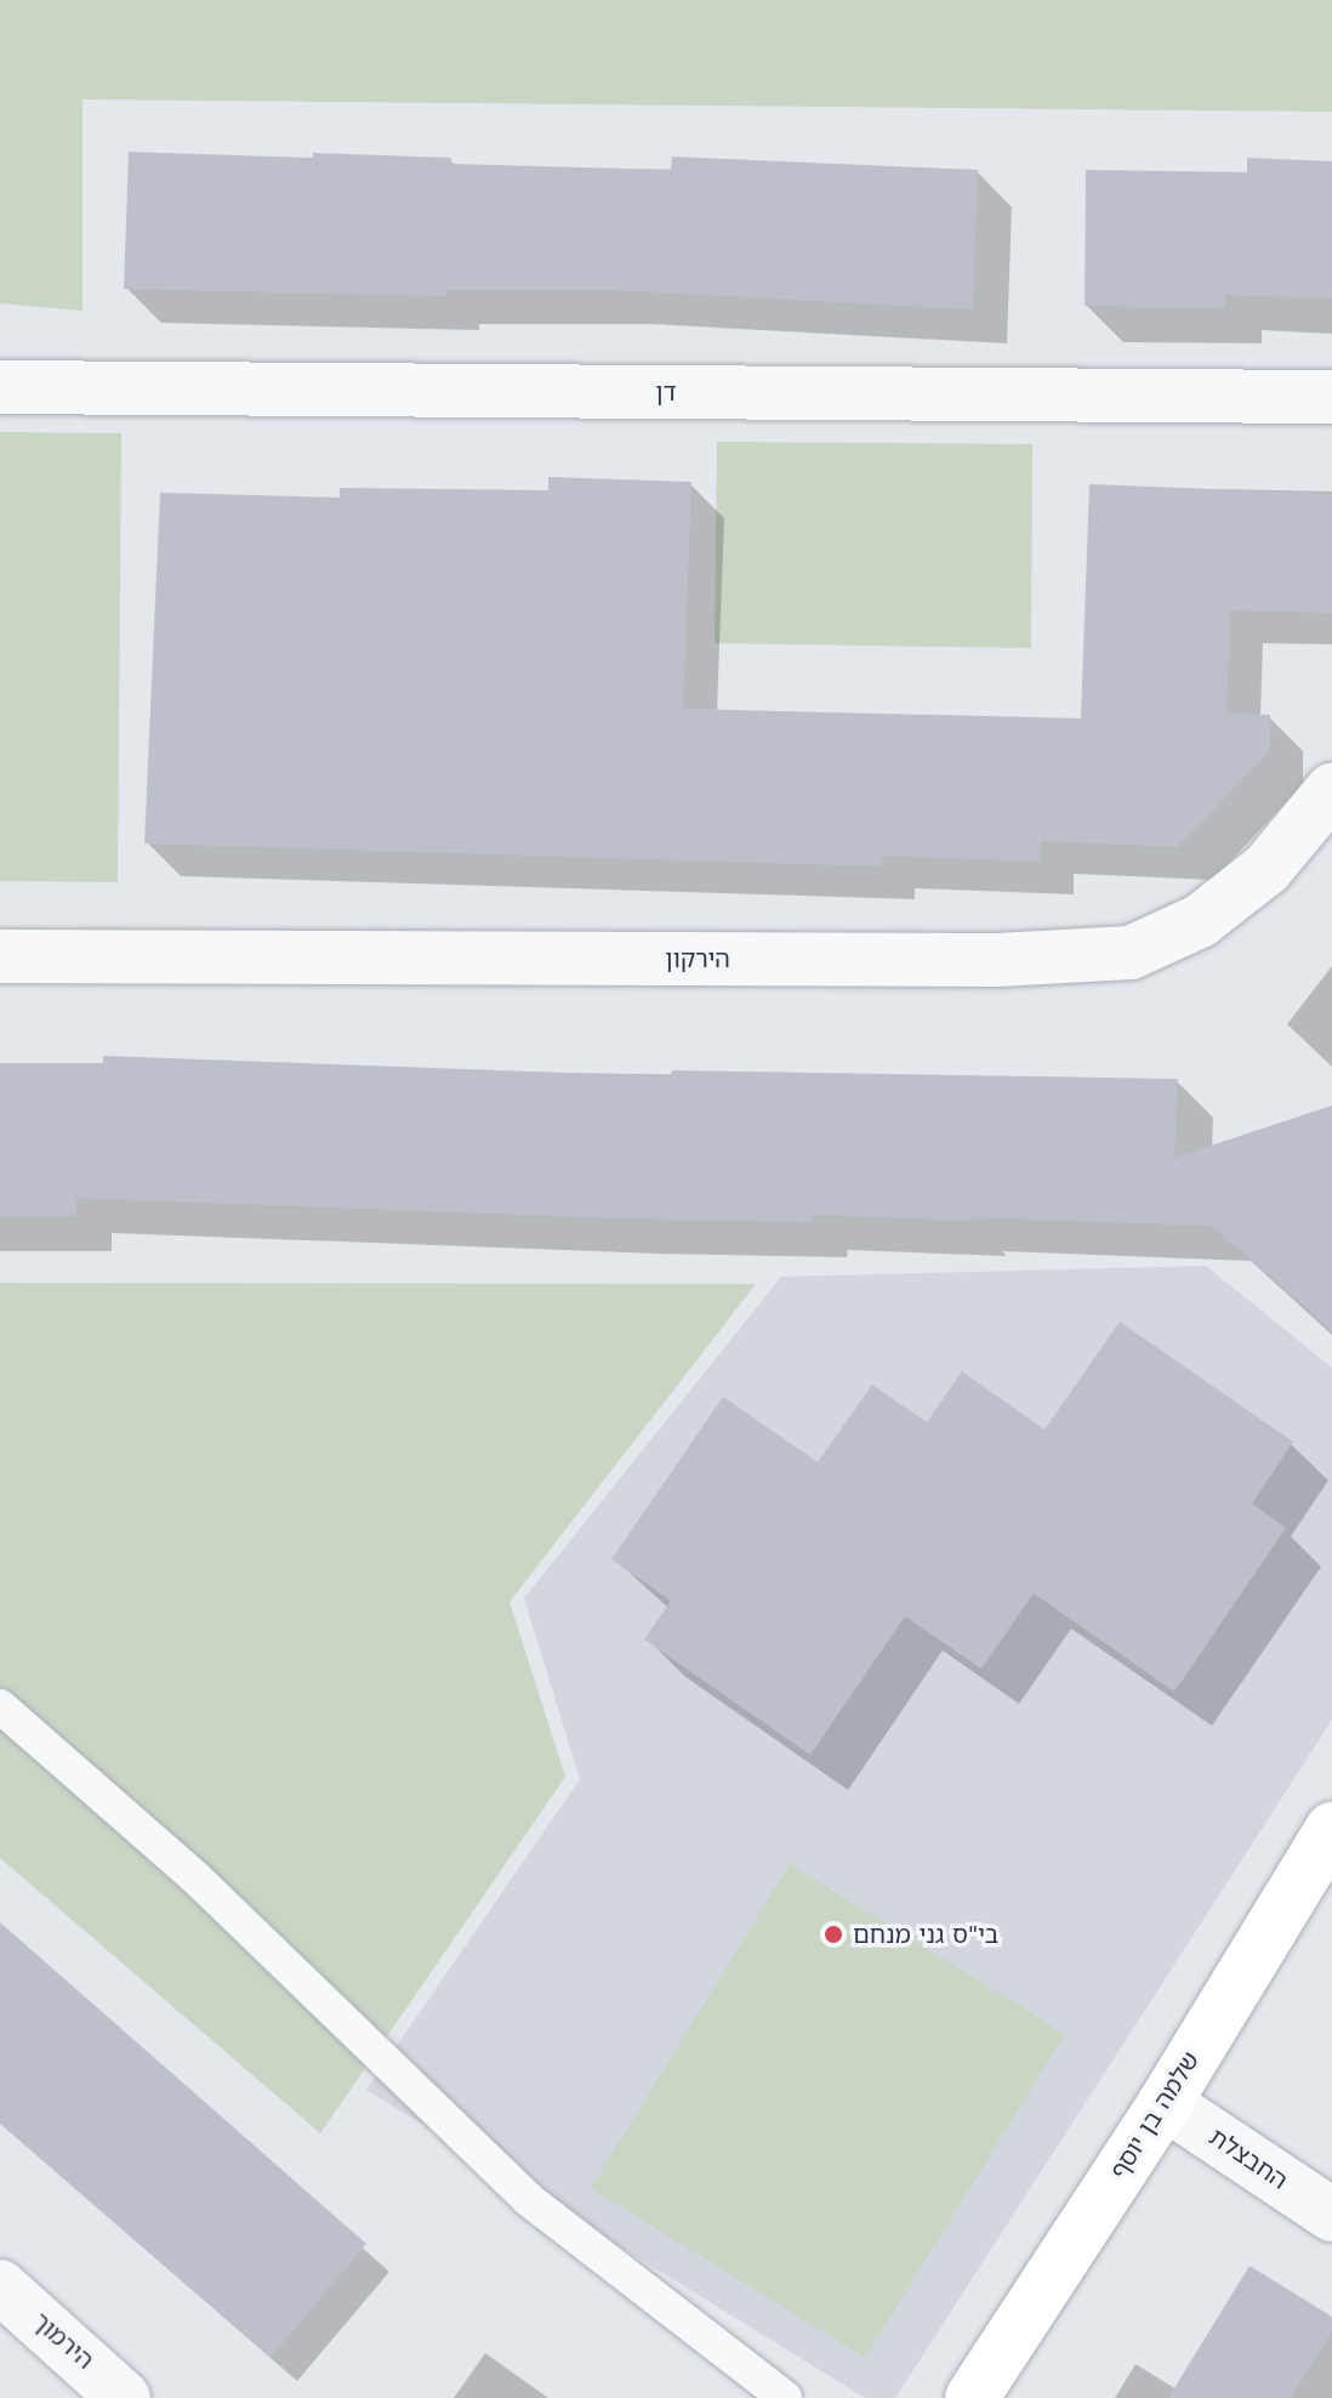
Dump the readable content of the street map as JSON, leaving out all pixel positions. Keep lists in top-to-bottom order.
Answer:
{
  "streets": {
    "main road": ["שלמה בן יוסף"],
    "street": [
      "דן",
      "הירקון",
      "החבצלת",
      "הירמוך"
    ]
  },
  "crossings": [
    ["שלמה בן יוסף", "החבצלת"]
  ],
  "places": ["בי\"ס גני מנחם"]
}
